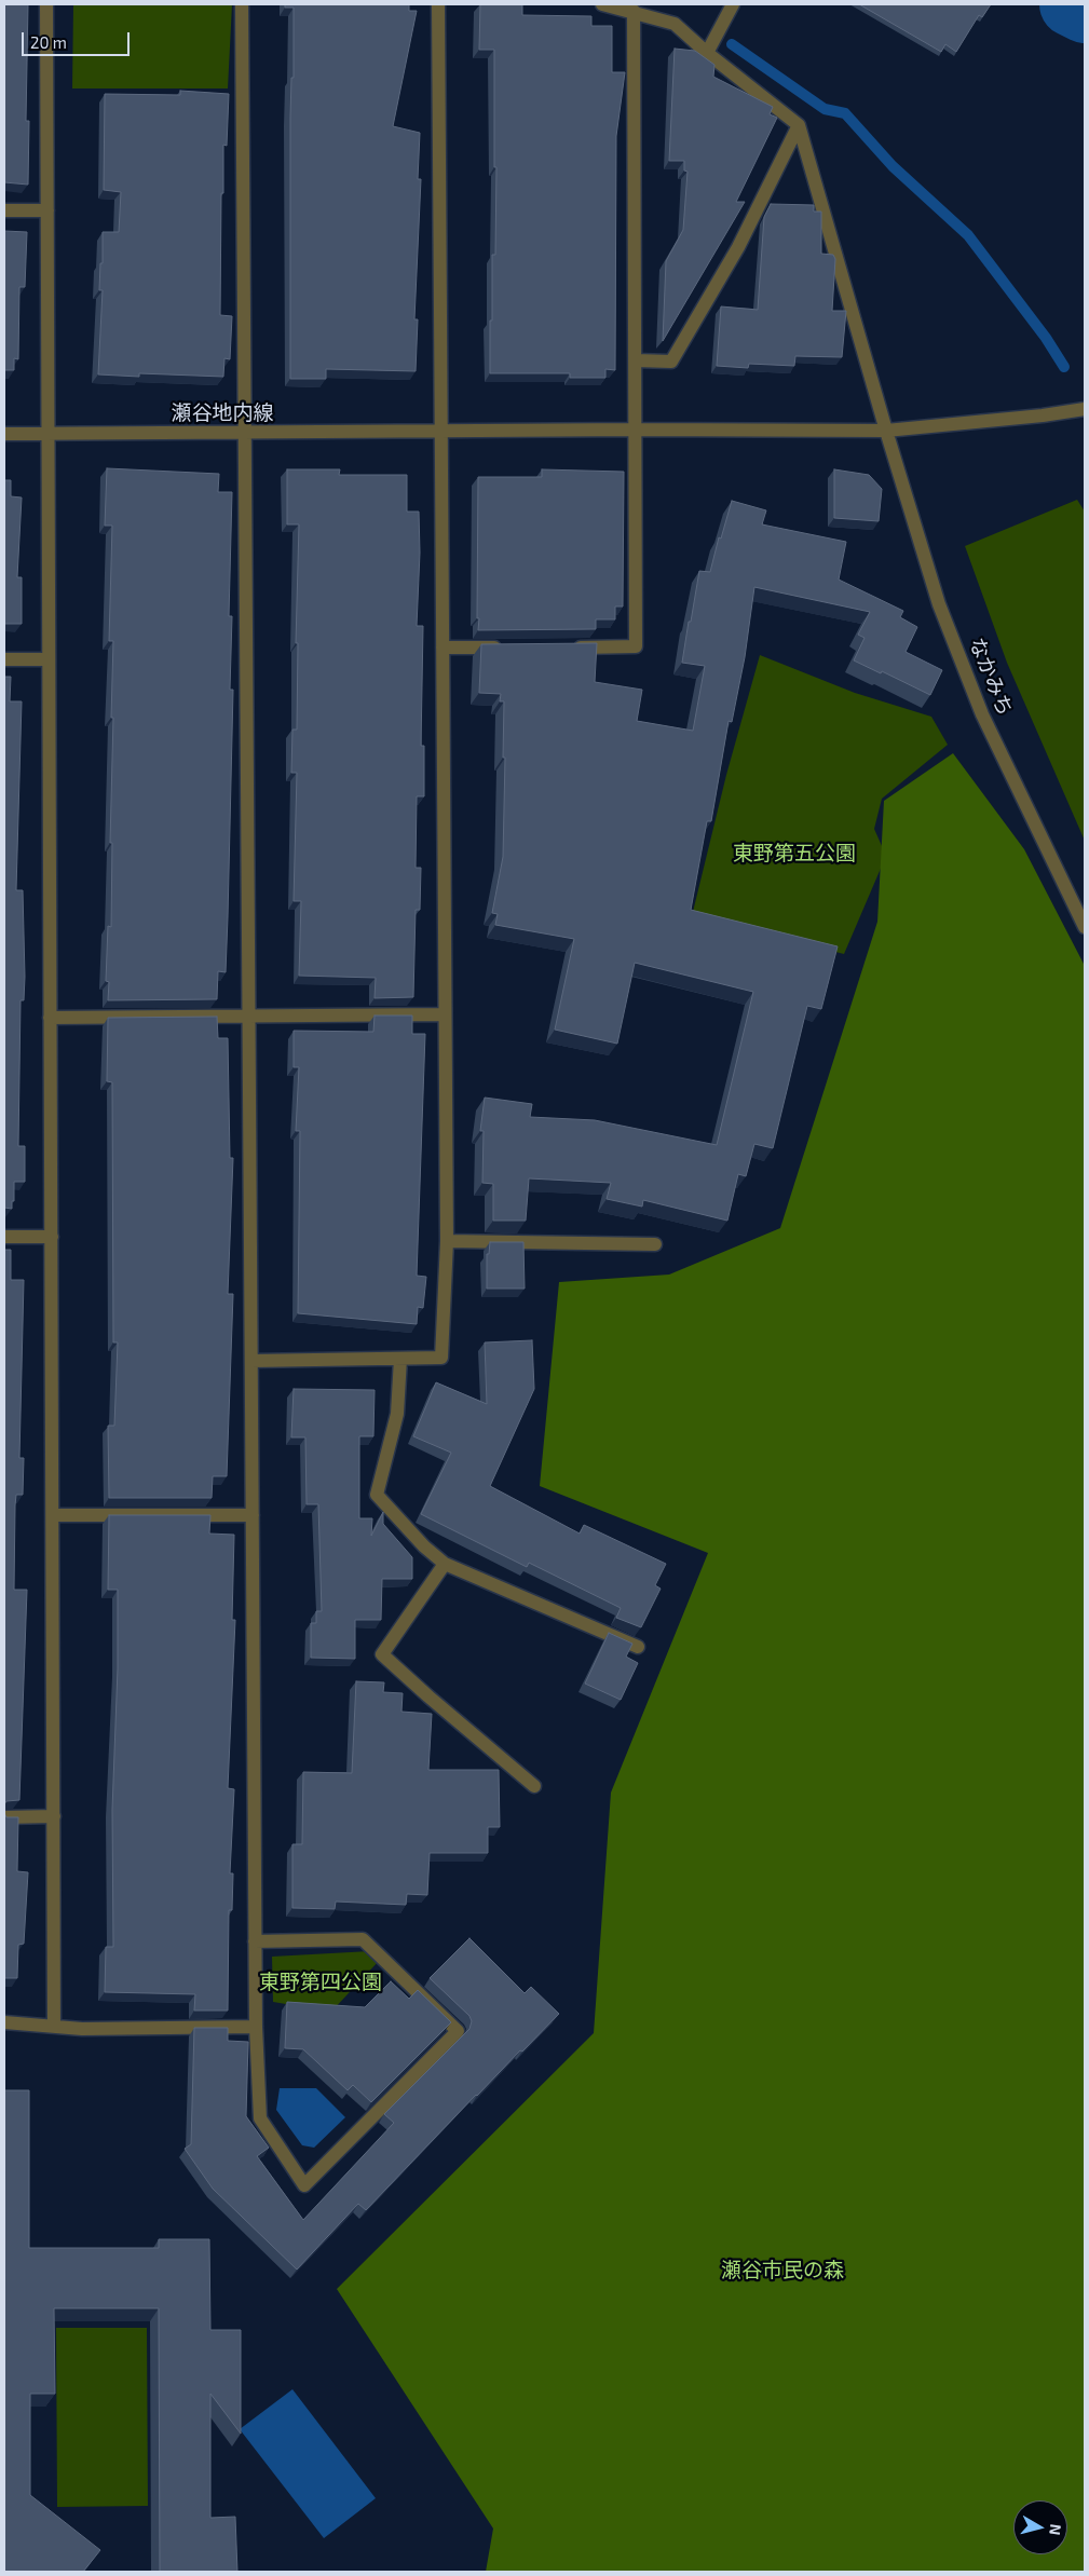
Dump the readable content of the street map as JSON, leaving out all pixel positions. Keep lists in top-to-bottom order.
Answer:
{
  "streets": {
    "street": ["瀬谷地内線", "なかみち"]
  },
  "crossings": [
    ["瀬谷地内線", "なかみち"]
  ],
  "parks": ["東野第五公園", "東野第四公園", "瀬谷市民の森"],
  "scale_bar": "20 m",
  "north": "right"
}
